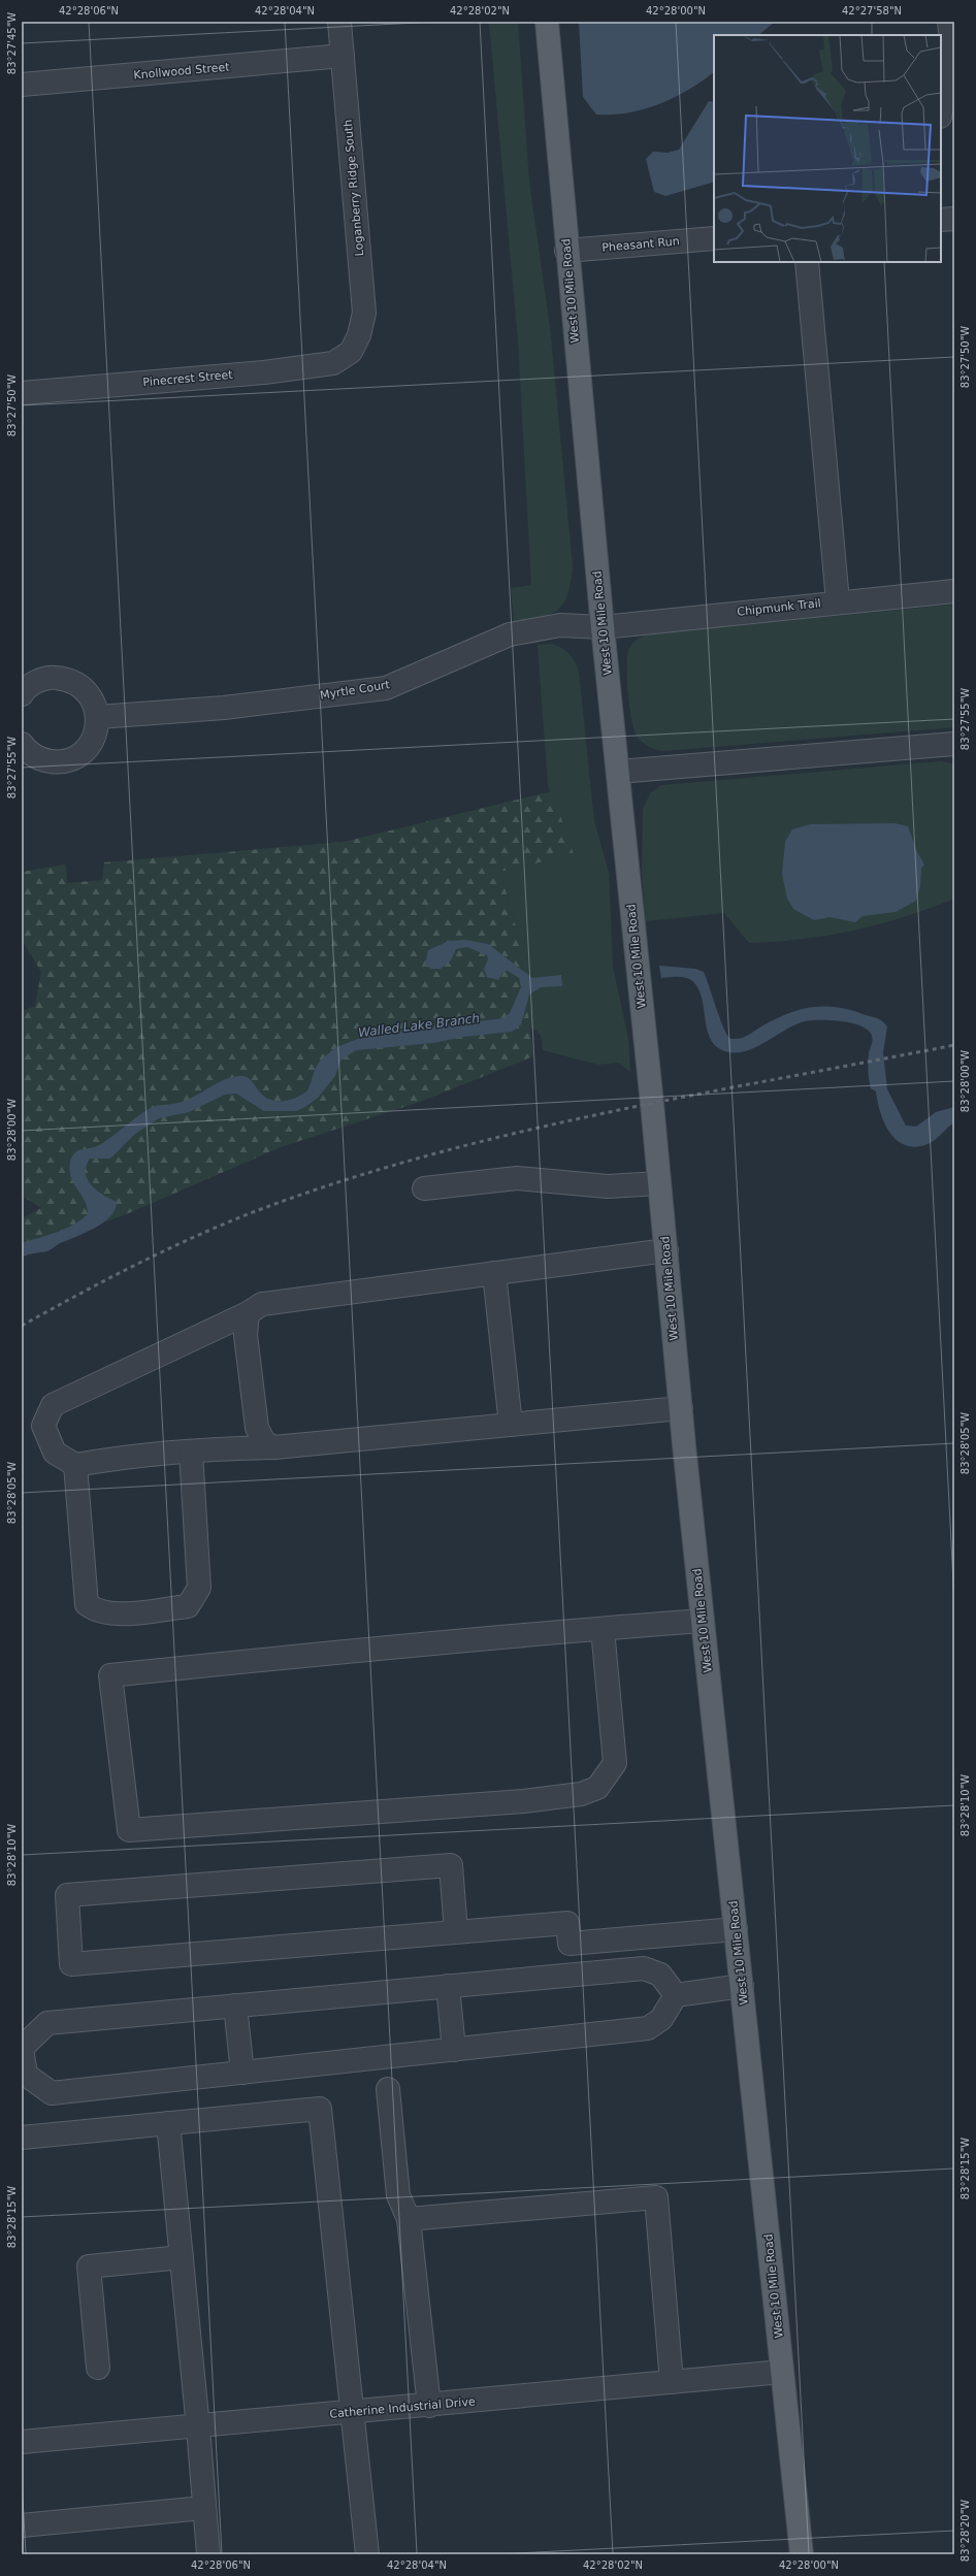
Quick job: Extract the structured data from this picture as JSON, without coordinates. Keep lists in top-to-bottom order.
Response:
{
  "streets": {
    "main road": ["West 10 Mile Road"],
    "street": [
      "Knollwood Street",
      "Loganberry Ridge South",
      "Pheasant Run",
      "Pinecrest Street",
      "Chipmunk Trail",
      "Myrtle Court",
      "Catherine Industrial Drive"
    ]
  },
  "crossings": [
    ["Knollwood Street", "Loganberry Ridge South"],
    ["Loganberry Ridge South", "Pinecrest Street"],
    ["Pheasant Run", "West 10 Mile Road"],
    ["West 10 Mile Road", "Chipmunk Trail"],
    ["West 10 Mile Road", "Myrtle Court"],
    ["West 10 Mile Road", "Catherine Industrial Drive"],
    ["Chipmunk Trail", "Myrtle Court"]
  ],
  "water": ["Walled Lake Branch"],
  "coordinates": [
    "42°28'06\"N",
    "42°28'04\"N",
    "42°28'02\"N",
    "42°28'00\"N",
    "42°27'58\"N",
    "83°27'45\"W",
    "83°27'50\"W",
    "83°27'55\"W",
    "83°28'00\"W",
    "83°28'05\"W",
    "83°28'10\"W",
    "83°28'15\"W",
    "83°28'20\"W"
  ]
}
